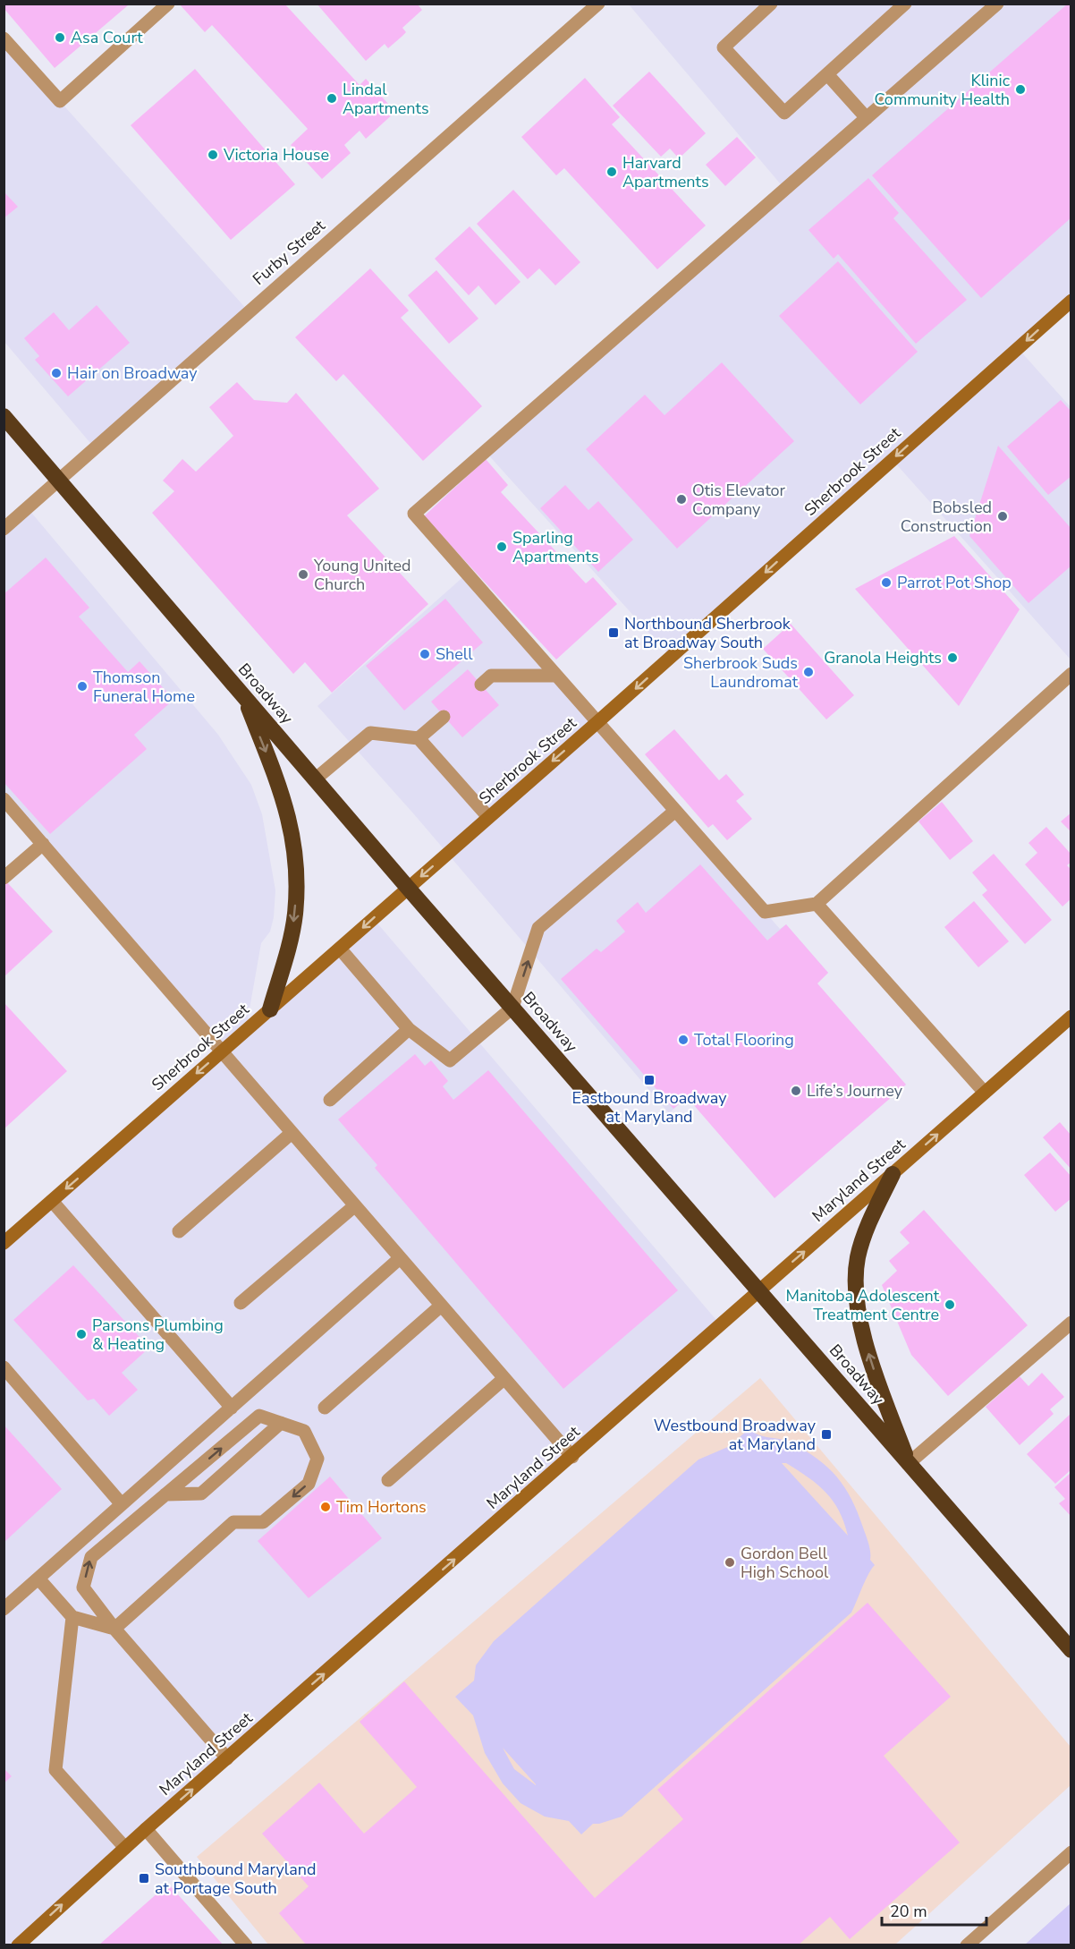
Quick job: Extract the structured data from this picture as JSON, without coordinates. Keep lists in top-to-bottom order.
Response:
{
  "streets": {
    "highway": ["Broadway"],
    "main road": ["Sherbrook Street", "Maryland Street"],
    "street": ["Furby Street"]
  },
  "crossings": [
    ["Furby Street", "Broadway"],
    ["Sherbrook Street", "Broadway"],
    ["Broadway", "Maryland Street"]
  ],
  "one_way": ["Sherbrook Street", "Maryland Street"],
  "places": {
    "other": [
      "Asa Court",
      "Klinic Community Health",
      "Lindal Apartments",
      "Victoria House",
      "Harvard Apartments",
      "Hair on Broadway",
      "Otis Elevator Company",
      "Bobsled Construction",
      "Sparling Apartments",
      "Young United Church",
      "Parrot Pot Shop",
      "Shell",
      "Granola Heights",
      "Sherbrook Suds Laundromat",
      "Thomson Funeral Home",
      "Total Flooring",
      "Life’s Journey",
      "Manitoba Adolescent Treatment Centre",
      "Parsons Plumbing & Heating",
      "Tim Hortons",
      "Gordon Bell High School"
    ],
    "transit": [
      "Northbound Sherbrook at Broadway South",
      "Eastbound Broadway at Maryland",
      "Westbound Broadway at Maryland",
      "Southbound Maryland at Portage South"
    ]
  },
  "scale_bar": "20 m"
}
